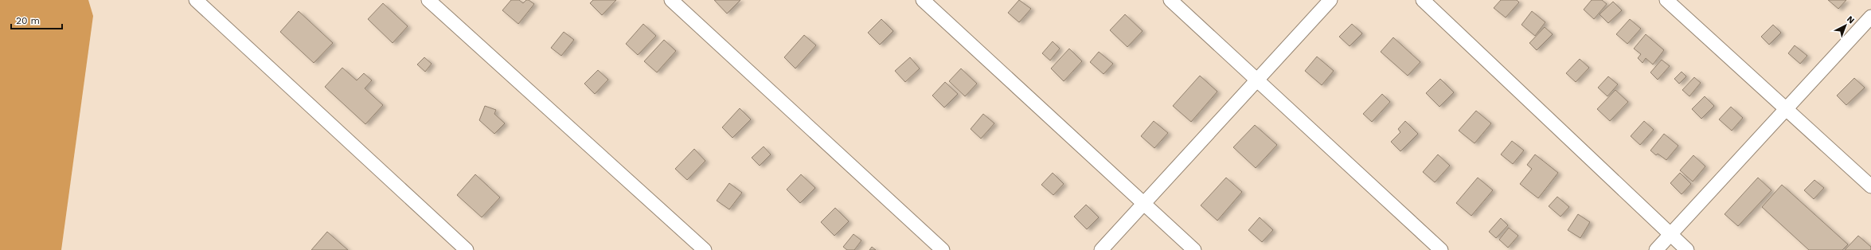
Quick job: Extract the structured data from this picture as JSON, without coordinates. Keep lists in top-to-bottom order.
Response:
{
  "scale_bar": "20 m",
  "north": "top right"
}
